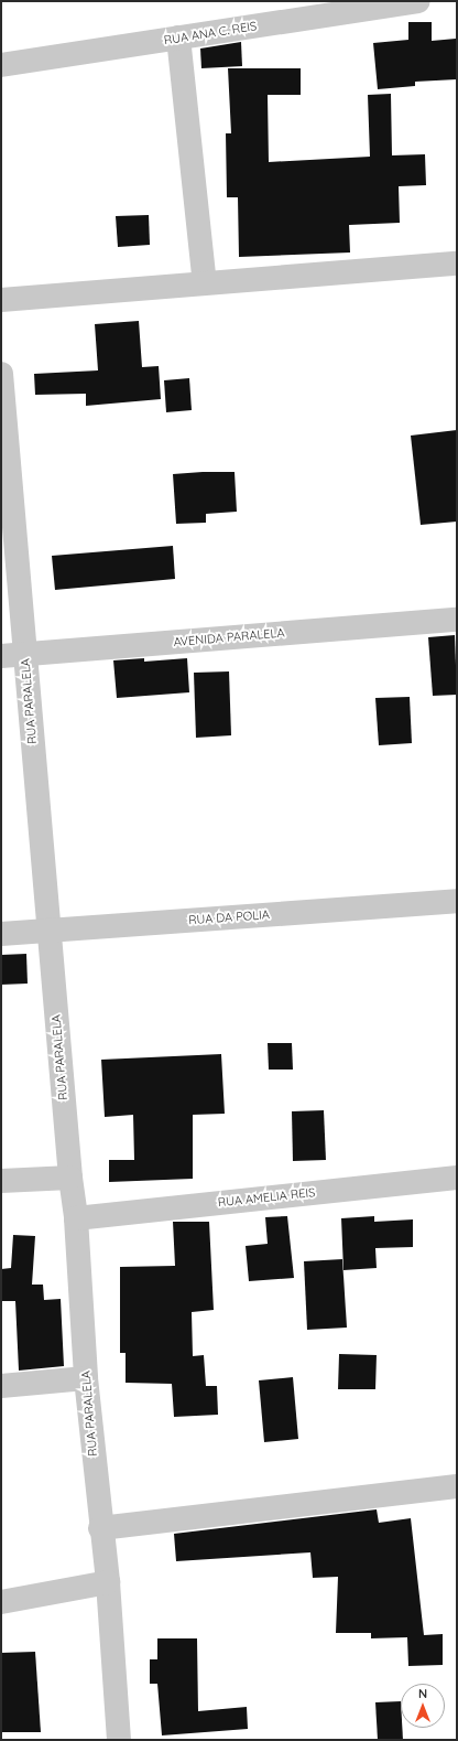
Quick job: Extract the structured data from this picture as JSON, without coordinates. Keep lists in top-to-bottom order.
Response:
{
  "streets": {
    "street": [
      "RUA ANA C. REIS",
      "AVENIDA PARALELA",
      "RUA PARALELA",
      "RUA DA POLIA",
      "RUA AMELIA REIS"
    ]
  },
  "crossings": [
    ["AVENIDA PARALELA", "RUA PARALELA"],
    ["RUA PARALELA", "RUA DA POLIA"],
    ["RUA PARALELA", "RUA AMELIA REIS"]
  ],
  "north": "top"
}
